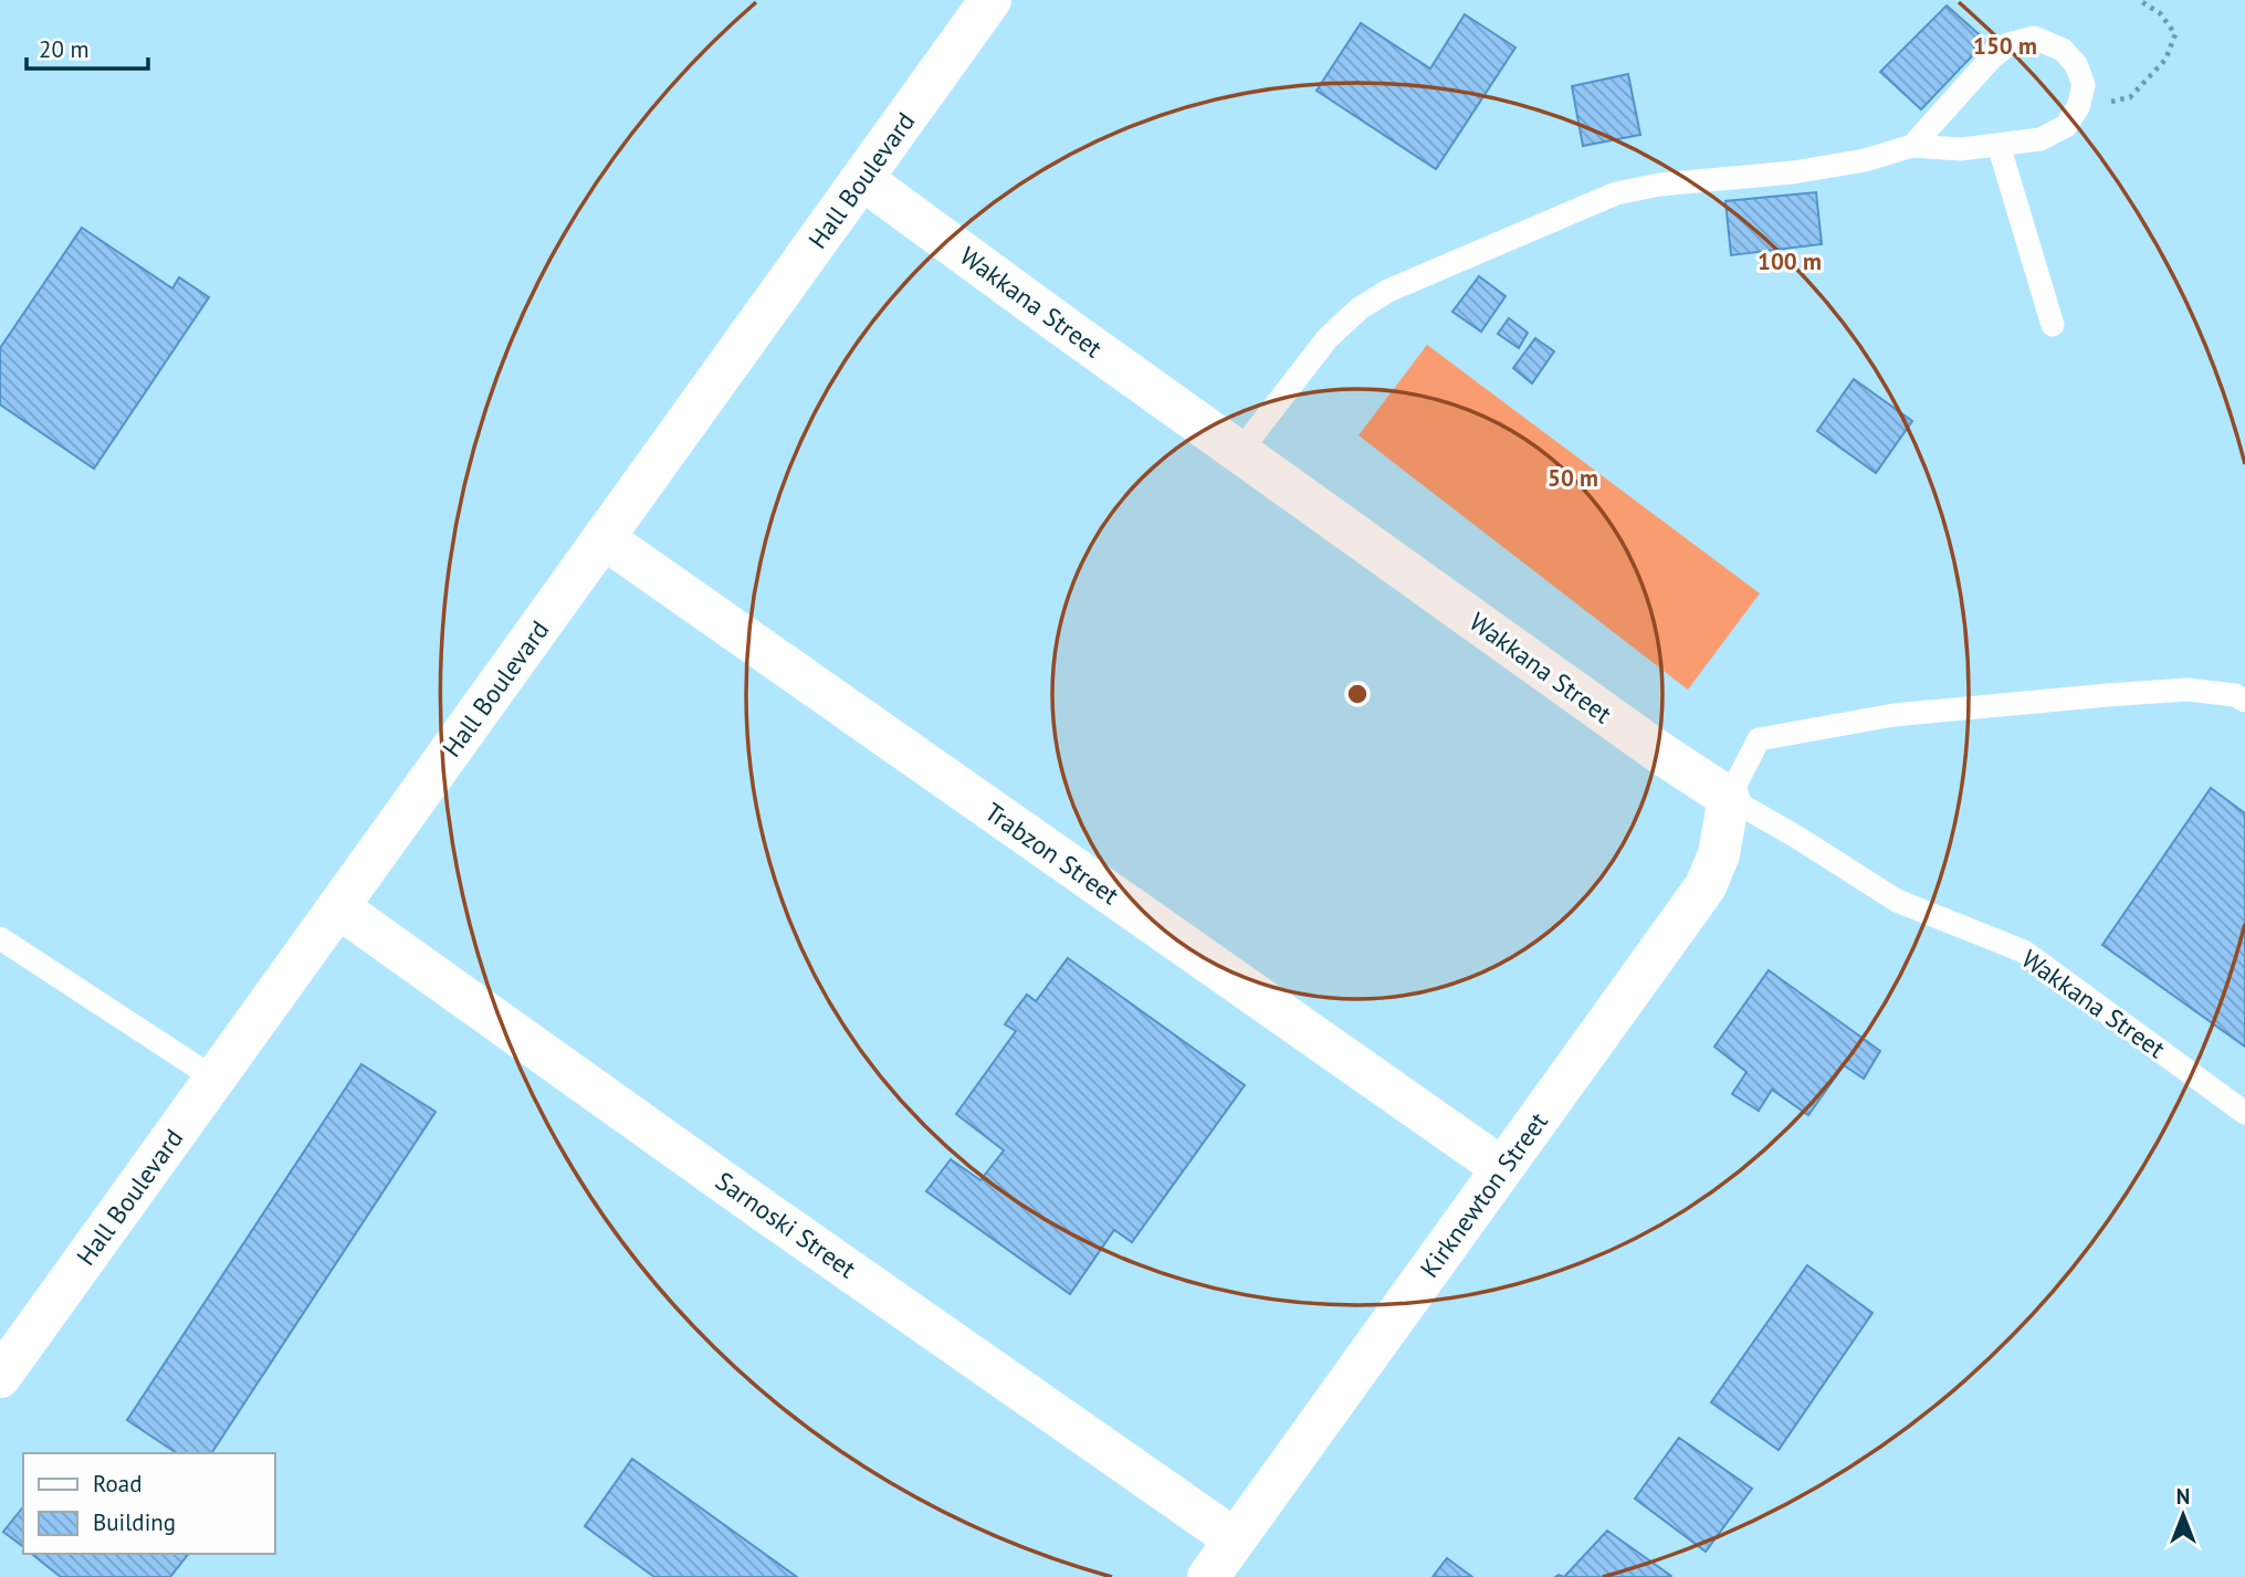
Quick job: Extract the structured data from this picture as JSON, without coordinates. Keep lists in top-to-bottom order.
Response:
{
  "streets": {
    "street": [
      "Hall Boulevard",
      "Wakkana Street",
      "Trabzon Street",
      "Kirknewton Street",
      "Sarnoski Street"
    ]
  },
  "crossings": [
    ["Hall Boulevard", "Wakkana Street"],
    ["Hall Boulevard", "Trabzon Street"],
    ["Hall Boulevard", "Sarnoski Street"],
    ["Wakkana Street", "Kirknewton Street"],
    ["Trabzon Street", "Kirknewton Street"],
    ["Kirknewton Street", "Sarnoski Street"]
  ],
  "legend": ["Road", "Building"],
  "scale_bar": "20 m",
  "north": "top",
  "rings": ["150 m", "100 m", "50 m"]
}
